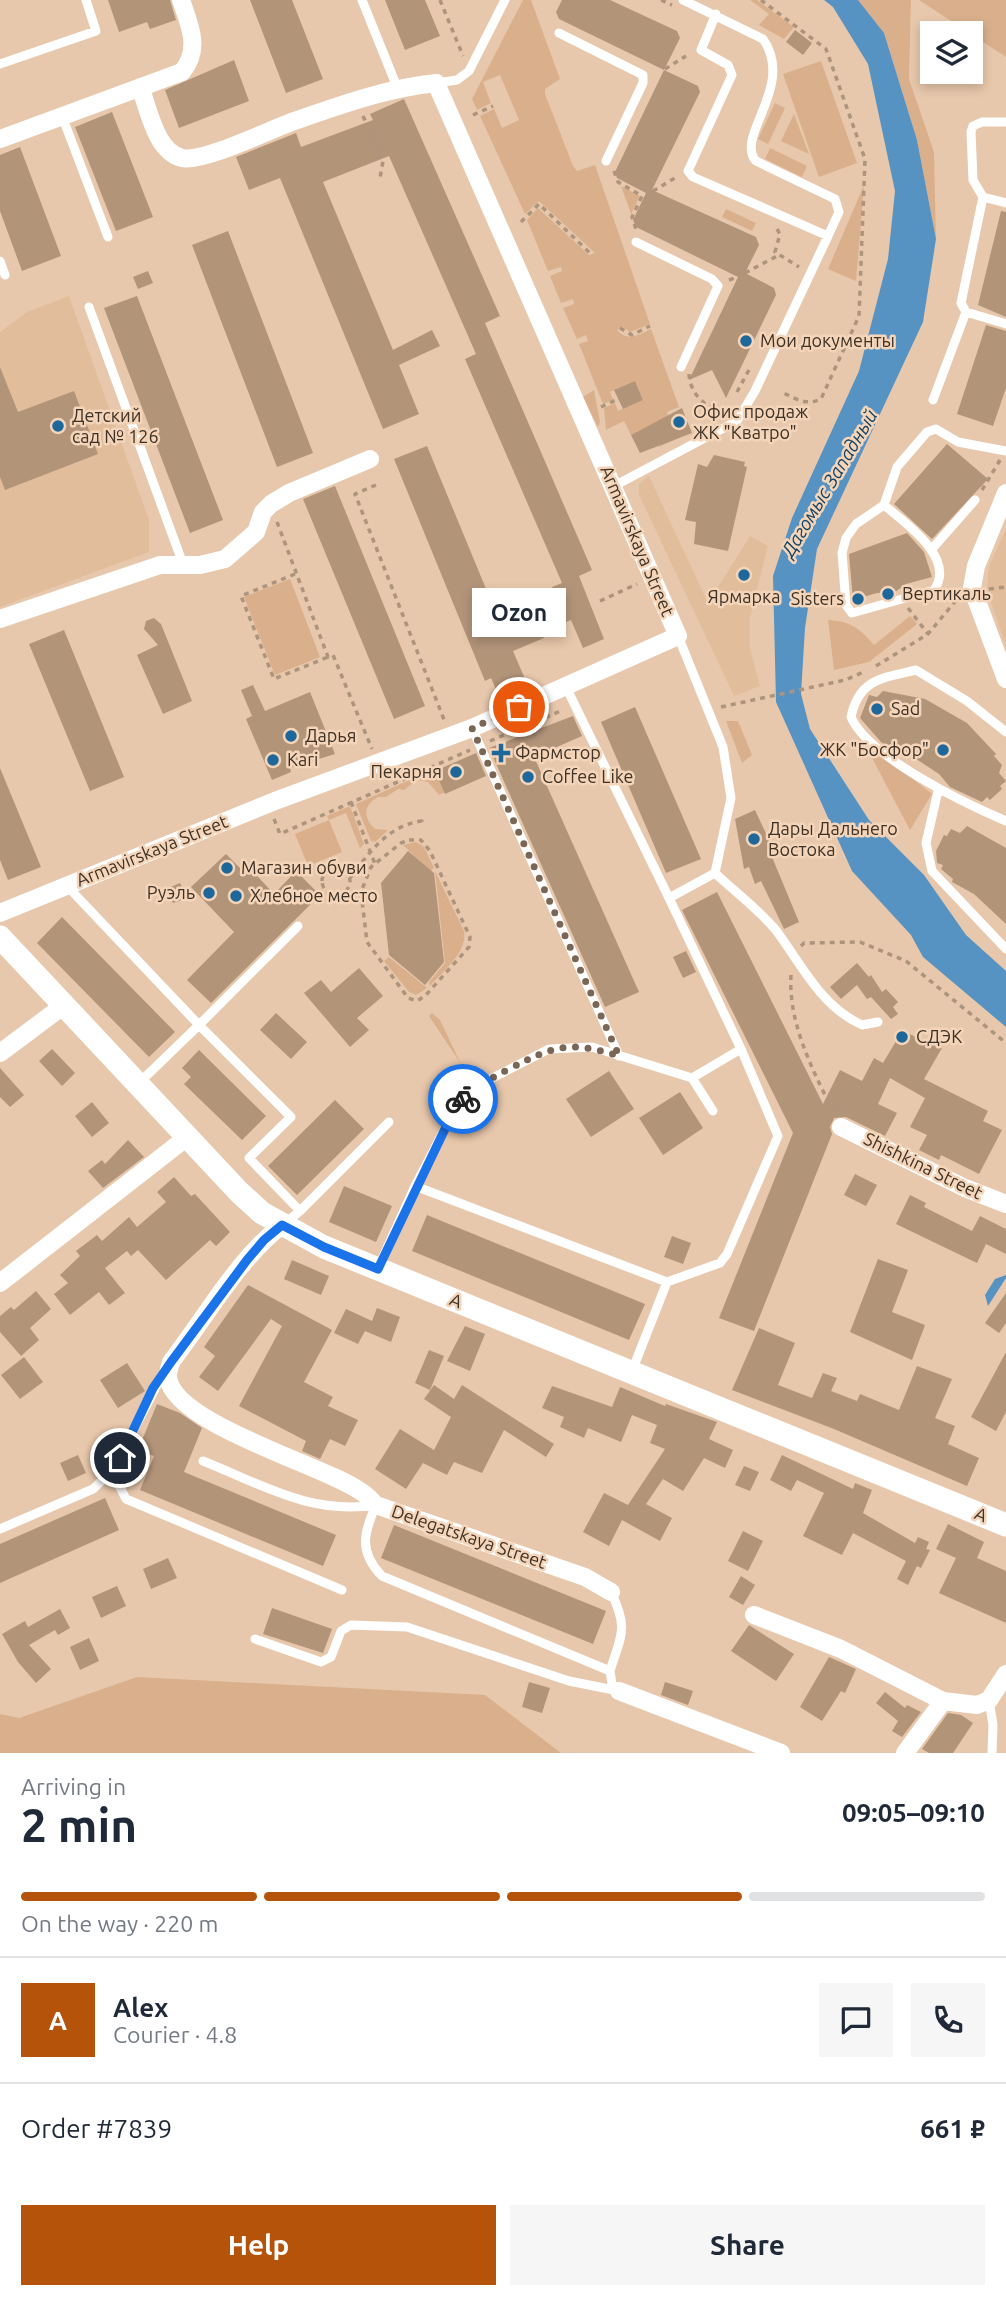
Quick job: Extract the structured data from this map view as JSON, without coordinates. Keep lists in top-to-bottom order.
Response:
{
  "streets": {
    "main road": ["A"],
    "street": ["Armavirskaya Street", "Shishkina Street", "Delegatskaya Street"]
  },
  "water": ["Дагомыс Западный"],
  "places": {
    "other": [
      "Мои документы",
      "Офис продаж ЖК \"Кватро\"",
      "Детский сад № 126",
      "Ярмарка",
      "Вертикаль",
      "Sisters",
      "Ozon",
      "Sad",
      "Дарья",
      "ЖК \"Босфор\"",
      "Kari",
      "Пекарня",
      "Coffee Like",
      "Дары Дальнего Востока",
      "Магазин обуви",
      "Руэль",
      "Хлебное место",
      "СДЭК"
    ],
    "health": ["Фармстор"]
  },
  "page": {
    "bubble": "Ozon",
    "heading": ["2 min", "Arriving in", "09:05–09:10"],
    "panel": [
      "Alex",
      "Courier · 4.8",
      "Order #7839",
      "661 ₽"
    ],
    "bar": "On the way · 220 m",
    "round": "A",
    "buttons": ["Help", "Share"]
  }
}
